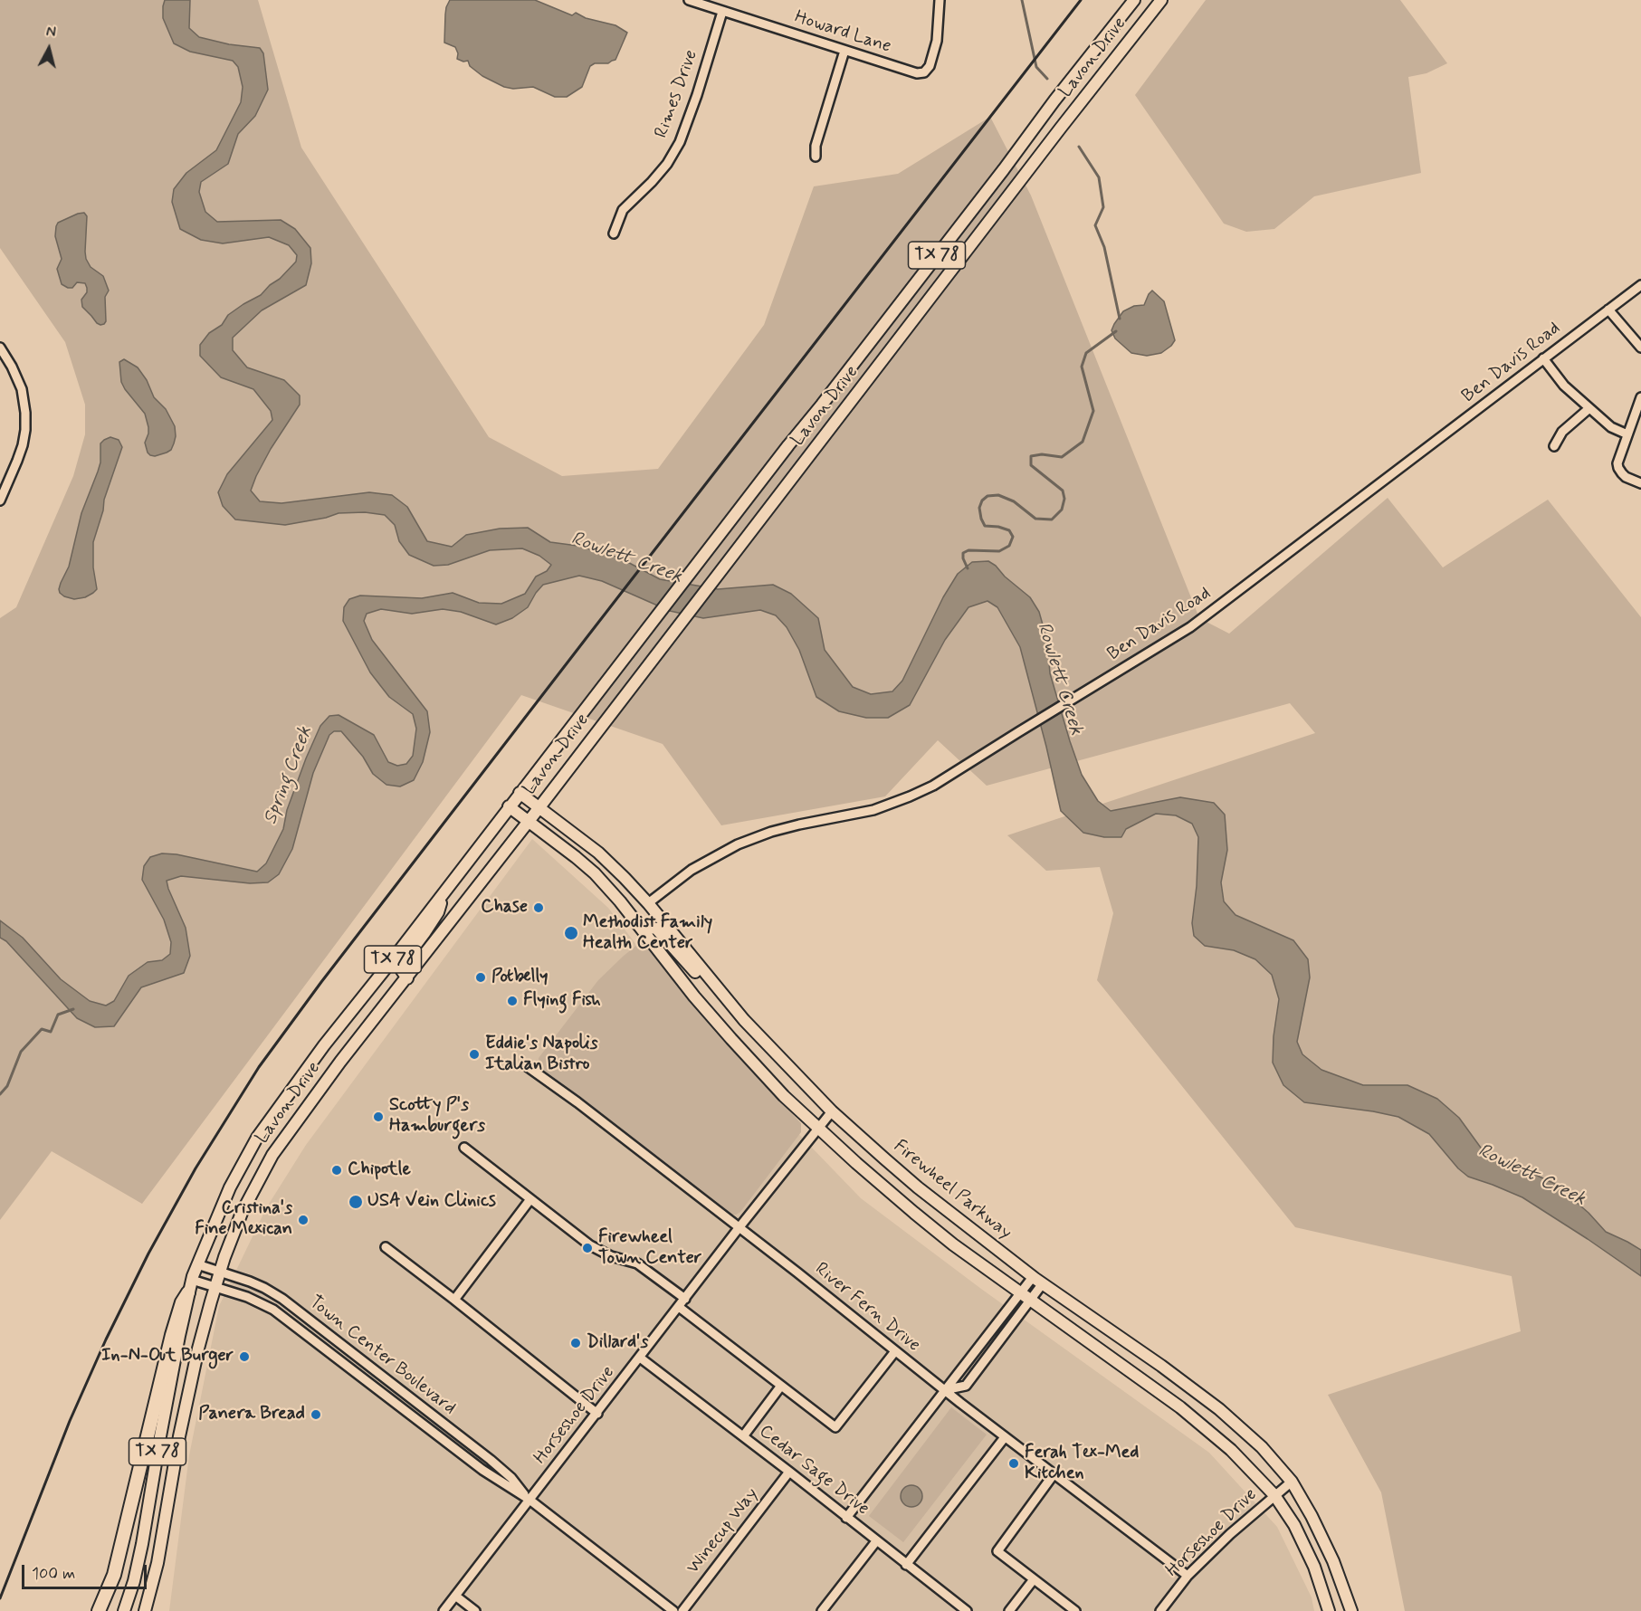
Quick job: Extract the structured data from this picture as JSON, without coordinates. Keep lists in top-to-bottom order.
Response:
{
  "streets": {
    "main road": ["Lavon Drive", "TX 78", "Firewheel Parkway"],
    "street": [
      "Howard Lane",
      "Rimes Drive",
      "Ben Davis Road",
      "River Fern Drive",
      "Town Center Boulevard",
      "Horseshoe Drive",
      "Cedar Sage Drive",
      "Winecup Way"
    ]
  },
  "crossings": [
    ["Howard Lane", "Rimes Drive"],
    ["Lavon Drive", "Firewheel Parkway"],
    ["Lavon Drive", "Town Center Boulevard"],
    ["Ben Davis Road", "Firewheel Parkway"],
    ["Firewheel Parkway", "Horseshoe Drive"],
    ["River Fern Drive", "Horseshoe Drive"],
    ["Town Center Boulevard", "Horseshoe Drive"],
    ["Horseshoe Drive", "Cedar Sage Drive"],
    ["Cedar Sage Drive", "Winecup Way"]
  ],
  "water": ["Rowlett Creek", "Spring Creek"],
  "places": [
    "Chase",
    "Methodist Family Health Center",
    "Potbelly",
    "Flying Fish",
    "Eddie's Napolis Italian Bistro",
    "Scotty P's Hamburgers",
    "Chipotle",
    "USA Vein Clinics",
    "Cristina's Fine Mexican",
    "Firewheel Town Center",
    "Dillard's",
    "In-N-Out Burger",
    "Panera Bread",
    "Ferah Tex-Med Kitchen"
  ],
  "scale_bar": "100 m",
  "north": "top"
}
